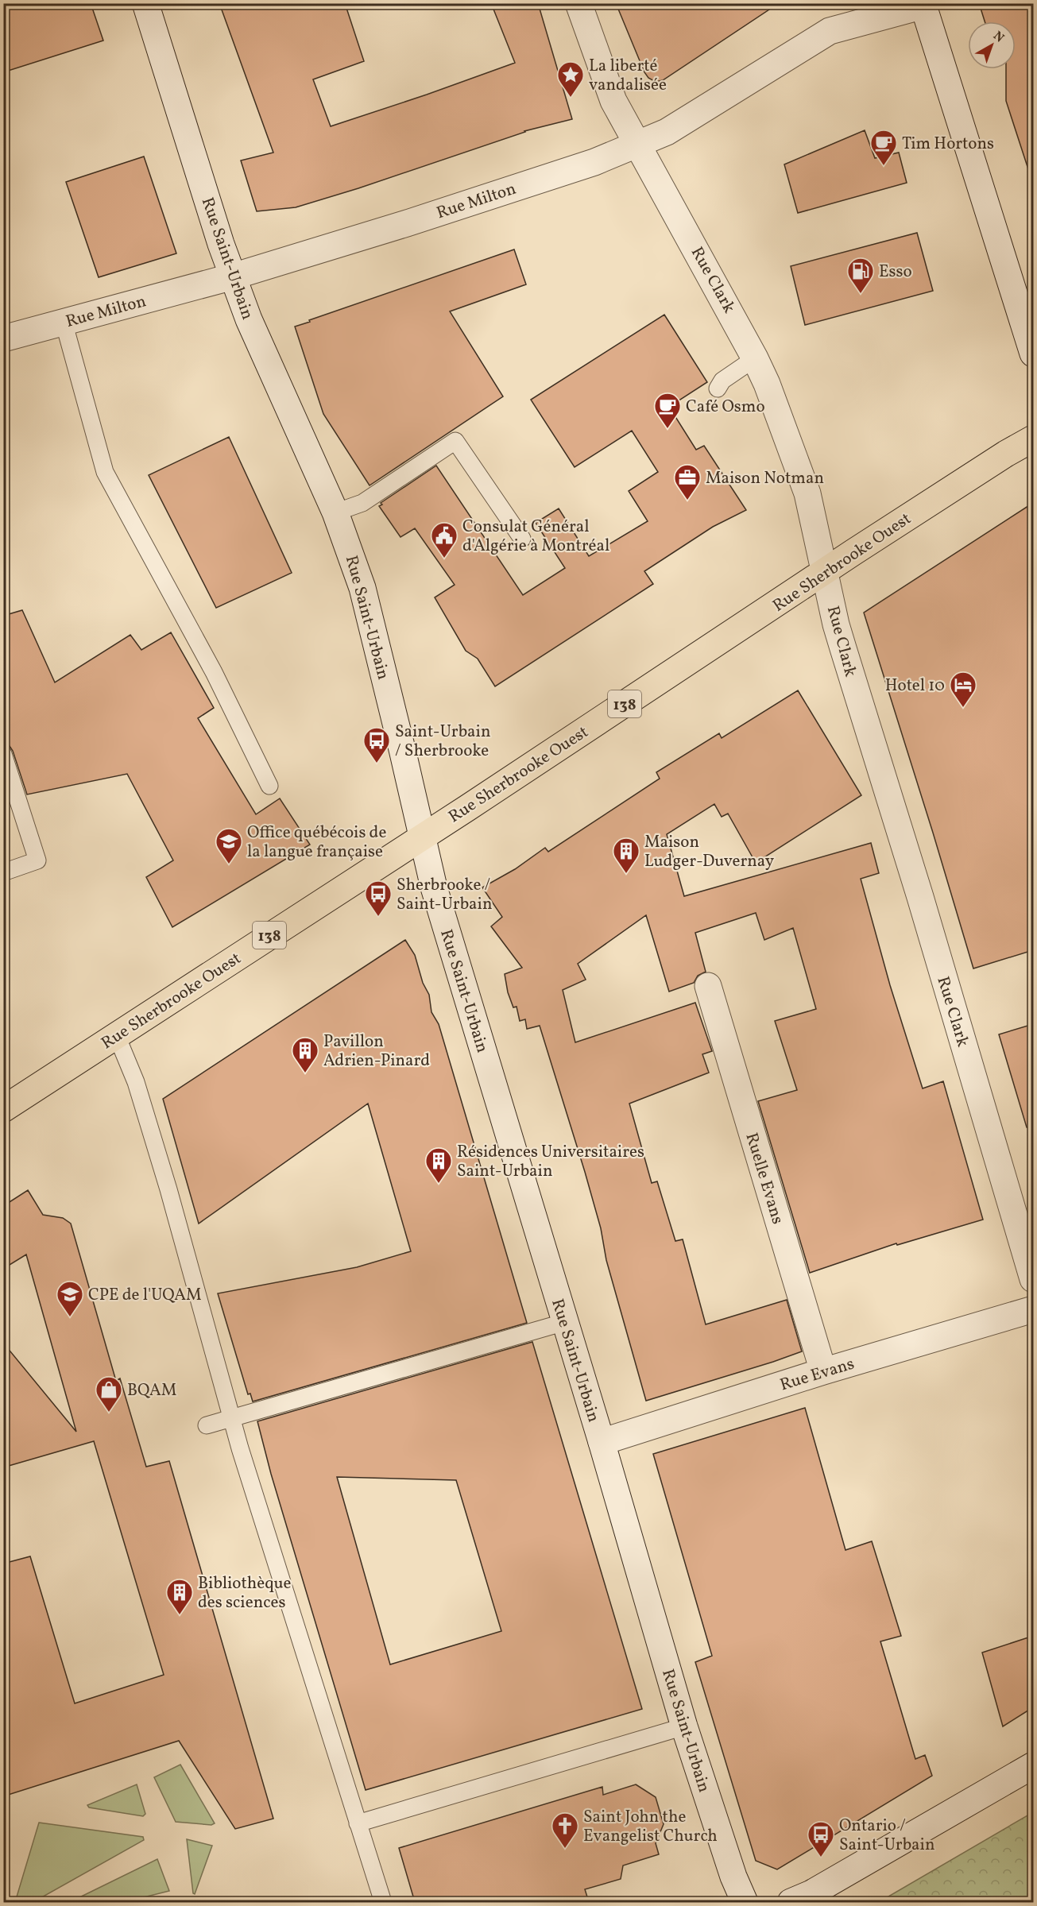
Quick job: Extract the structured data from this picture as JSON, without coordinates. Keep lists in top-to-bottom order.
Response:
{
  "streets": {
    "main road": ["Rue Sherbrooke Ouest", "138"],
    "street": [
      "Rue Milton",
      "Rue Saint-Urbain",
      "Rue Clark",
      "Ruelle Evans",
      "Rue Evans"
    ]
  },
  "crossings": [
    ["Rue Milton", "Rue Saint-Urbain"],
    ["Rue Milton", "Rue Clark"],
    ["Rue Saint-Urbain", "Rue Sherbrooke Ouest"],
    ["Rue Saint-Urbain", "Rue Evans"],
    ["Rue Clark", "Rue Sherbrooke Ouest"],
    ["Ruelle Evans", "Rue Evans"]
  ],
  "places": {
    "place": ["La liberté vandalisée"],
    "cafe": ["Tim Hortons", "Café Osmo"],
    "fuel station": ["Esso"],
    "office": ["Maison Notman"],
    "public building": ["Consulat Général d'Algérie à Montréal"],
    "hotel": ["Hotel 10"],
    "bus stop": ["Saint-Urbain / Sherbrooke", "Sherbrooke / Saint-Urbain", "Ontario / Saint-Urbain"],
    "school or university": ["Office québécois de la langue française", "CPE de l'UQAM"],
    "building": [
      "Maison Ludger-Duvernay",
      "Pavillon Adrien-Pinard",
      "Résidences Universitaires Saint-Urbain",
      "Bibliothèque des sciences"
    ],
    "shop": ["BQAM"],
    "church": ["Saint John the Evangelist Church"]
  },
  "north": "top right"
}
